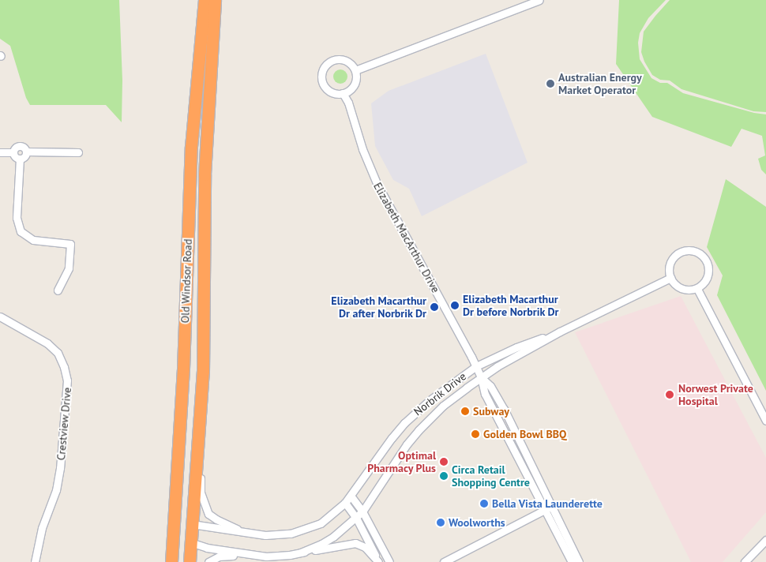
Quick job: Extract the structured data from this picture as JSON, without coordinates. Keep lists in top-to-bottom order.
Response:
{
  "streets": {
    "highway": ["Old Windsor Road"],
    "street": ["Elizabeth MacArthur Drive", "Norbrik Drive", "Crestview Drive"]
  },
  "crossings": [
    ["Elizabeth MacArthur Drive", "Norbrik Drive"],
    ["Old Windsor Road", "Norbrik Drive"]
  ],
  "places": [
    "Australian Energy Market Operator",
    "Elizabeth Macarthur Dr before Norbrik Dr",
    "Elizabeth Macarthur Dr after Norbrik Dr",
    "Norwest Private Hospital",
    "Subway",
    "Golden Bowl BBQ",
    "Optimal Pharmacy Plus",
    "Circa Retail Shopping Centre",
    "Bella Vista Launderette",
    "Woolworths"
  ]
}
